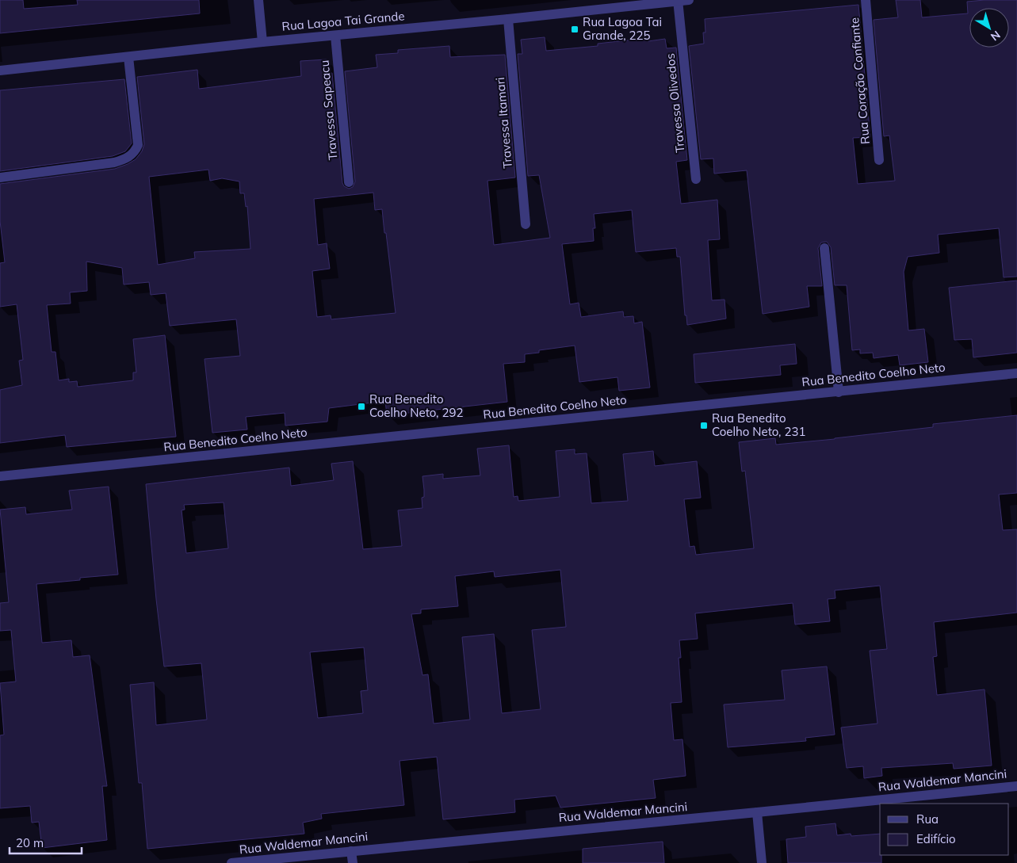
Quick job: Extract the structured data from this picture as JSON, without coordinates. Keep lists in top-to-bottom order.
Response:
{
  "streets": {
    "street": [
      "Rua Lagoa Tai Grande",
      "Rua Coração Confiante",
      "Travessa Olivedos",
      "Travessa Sapeacu",
      "Travessa Itamari",
      "Rua Benedito Coelho Neto",
      "Rua Waldemar Mancini"
    ]
  },
  "crossings": [
    ["Rua Lagoa Tai Grande", "Travessa Olivedos"],
    ["Rua Lagoa Tai Grande", "Travessa Sapeacu"],
    ["Rua Lagoa Tai Grande", "Travessa Itamari"]
  ],
  "places": {
    "transit": ["Rua Lagoa Tai Grande, 225", "Rua Benedito Coelho Neto, 292", "Rua Benedito Coelho Neto, 231"]
  },
  "legend": ["Rua", "Edifício"],
  "scale_bar": "20 m",
  "north": "bottom right"
}
